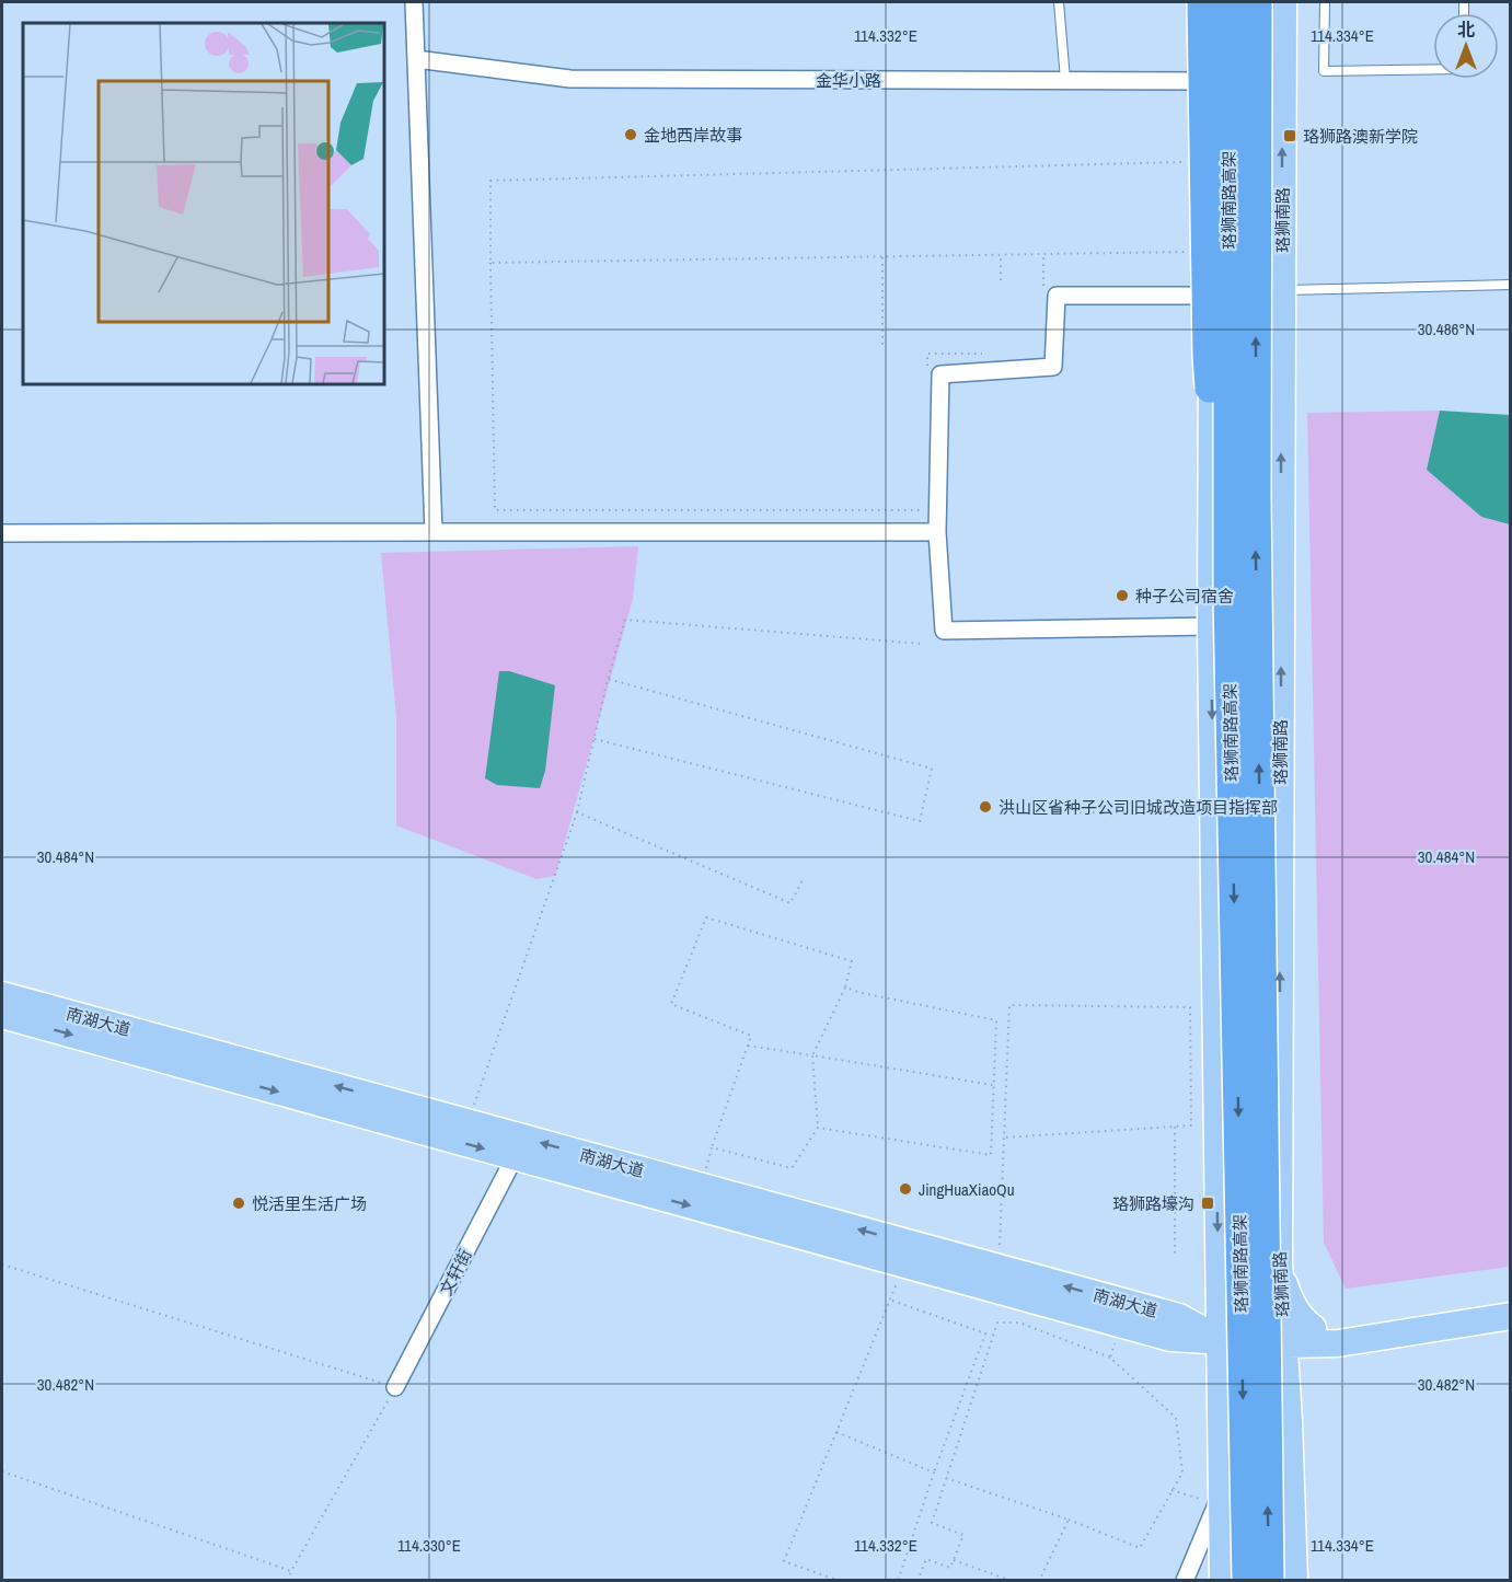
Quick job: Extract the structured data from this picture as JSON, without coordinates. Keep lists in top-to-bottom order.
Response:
{
  "streets": {
    "highway": ["珞狮南路高架"],
    "main road": ["珞狮南路", "南湖大道"],
    "street": ["金华小路", "文轩街"]
  },
  "crossings": [
    ["金华小路", "珞狮南路"],
    ["珞狮南路", "南湖大道"],
    ["南湖大道", "文轩街"]
  ],
  "places": {
    "other": [
      "金地西岸故事",
      "种子公司宿舍",
      "洪山区省种子公司旧城改造项目指挥部",
      "JingHuaXiaoQu",
      "悦活里生活广场"
    ],
    "transit": ["珞狮路澳新学院", "珞狮路壕沟"]
  },
  "north": "top",
  "coordinates": [
    "114.332°E",
    "114.334°E",
    "30.486°N",
    "30.484°N",
    "30.482°N",
    "114.330°E"
  ]
}
